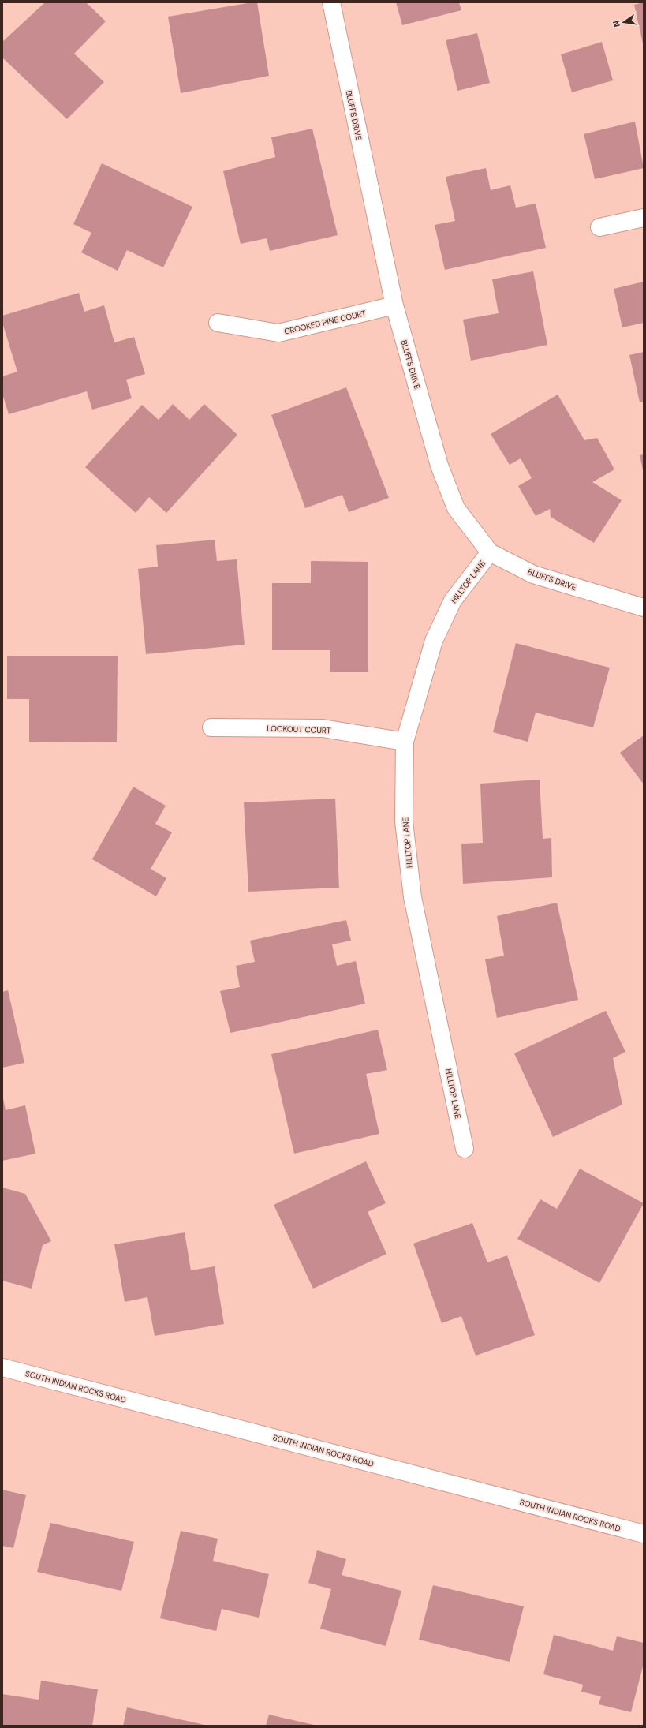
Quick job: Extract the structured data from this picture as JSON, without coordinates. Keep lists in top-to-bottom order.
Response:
{
  "streets": {
    "street": [
      "BLUFFS DRIVE",
      "CROOKED PINE COURT",
      "HILLTOP LANE",
      "LOOKOUT COURT",
      "SOUTH INDIAN ROCKS ROAD"
    ]
  },
  "crossings": [
    ["BLUFFS DRIVE", "CROOKED PINE COURT"],
    ["BLUFFS DRIVE", "HILLTOP LANE"],
    ["HILLTOP LANE", "LOOKOUT COURT"]
  ],
  "north": "left"
}
